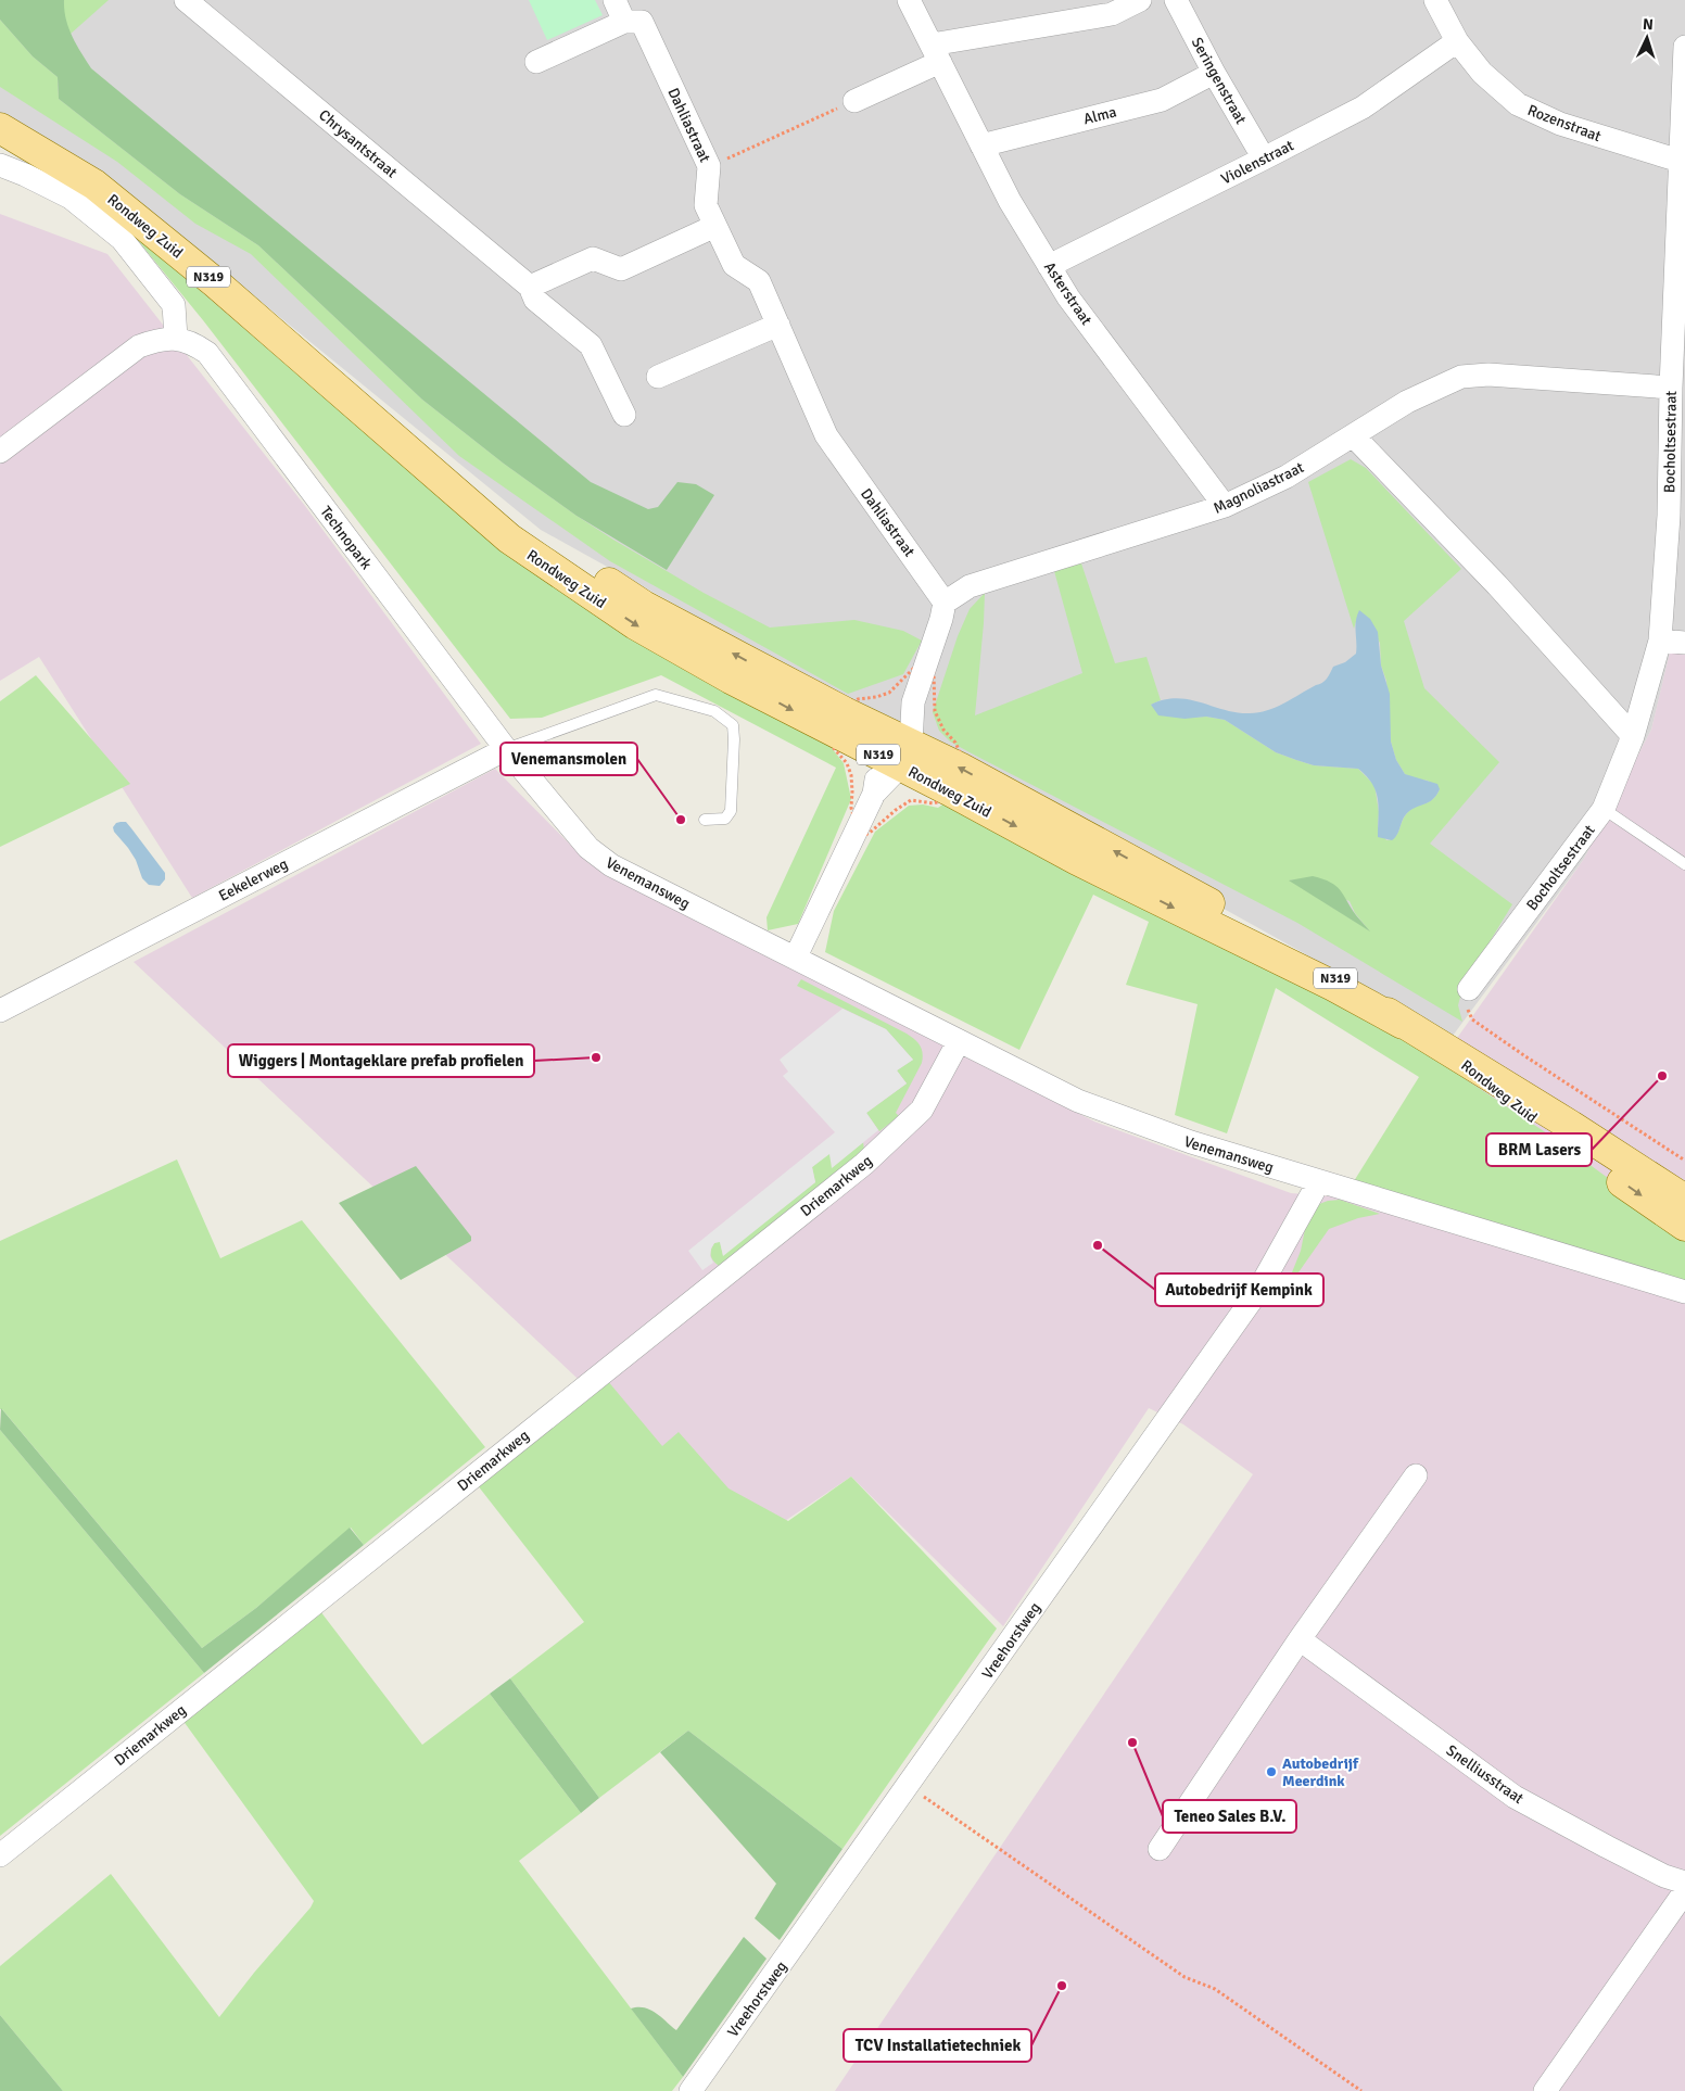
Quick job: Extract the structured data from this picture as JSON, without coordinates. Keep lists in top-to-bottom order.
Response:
{
  "streets": {
    "main road": ["Rondweg Zuid", "N319"],
    "street": [
      "Seringenstraat",
      "Alma",
      "Rozenstraat",
      "Dahliastraat",
      "Chrysantstraat",
      "Violenstraat",
      "Asterstraat",
      "Bocholtsestraat",
      "Magnoliastraat",
      "Technopark",
      "Eekelerweg",
      "Venemansweg",
      "Driemarkweg",
      "Vreehorstweg",
      "Snelliusstraat"
    ]
  },
  "crossings": [
    ["Seringenstraat", "Alma"],
    ["Seringenstraat", "Violenstraat"],
    ["Alma", "Asterstraat"],
    ["Rozenstraat", "Violenstraat"],
    ["Rozenstraat", "Bocholtsestraat"],
    ["Dahliastraat", "Magnoliastraat"],
    ["Violenstraat", "Asterstraat"],
    ["Asterstraat", "Magnoliastraat"],
    ["Bocholtsestraat", "Magnoliastraat"],
    ["Technopark", "Eekelerweg"],
    ["Technopark", "Venemansweg"],
    ["Eekelerweg", "Venemansweg"],
    ["Venemansweg", "Driemarkweg"],
    ["Venemansweg", "Vreehorstweg"]
  ],
  "places": [
    "Venemansmolen",
    "Wiggers | Montageklare prefab profielen",
    "BRM Lasers",
    "Autobedrijf Kempink",
    "Teneo Sales B.V.",
    "Autobedrijf Meerdink",
    "TCV Installatietechniek"
  ],
  "north": "top"
}
